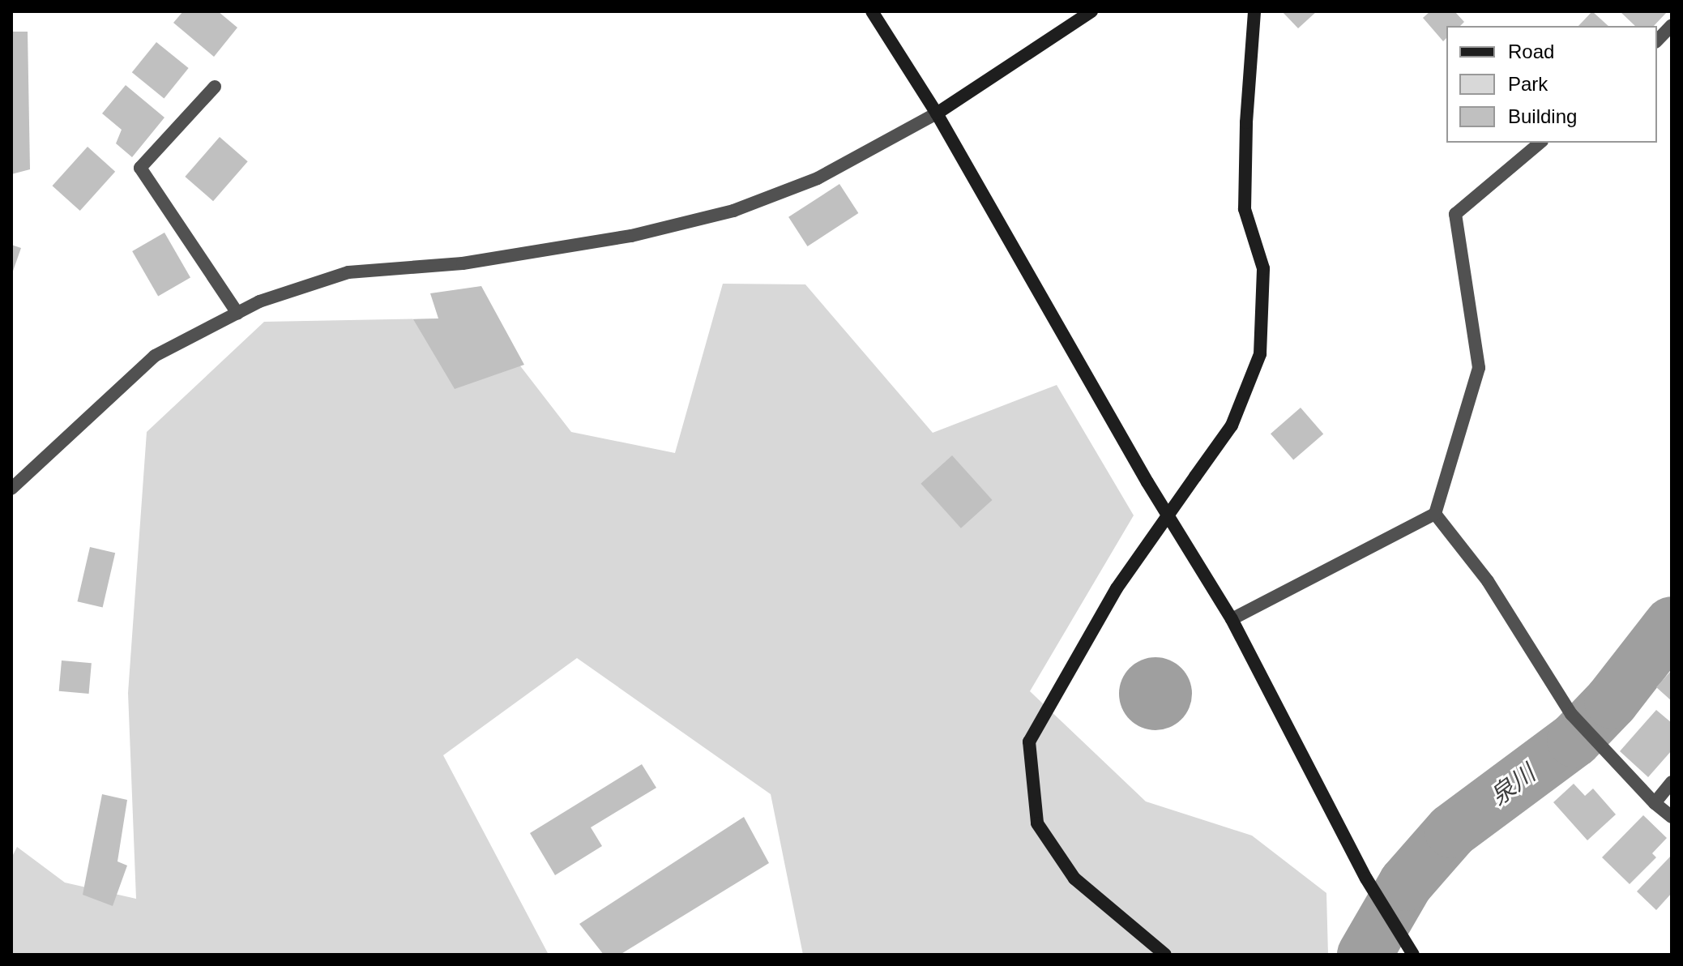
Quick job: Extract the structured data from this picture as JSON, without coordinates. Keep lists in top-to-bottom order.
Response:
{
  "water": ["泉川"],
  "legend": ["Road", "Park", "Building"]
}
